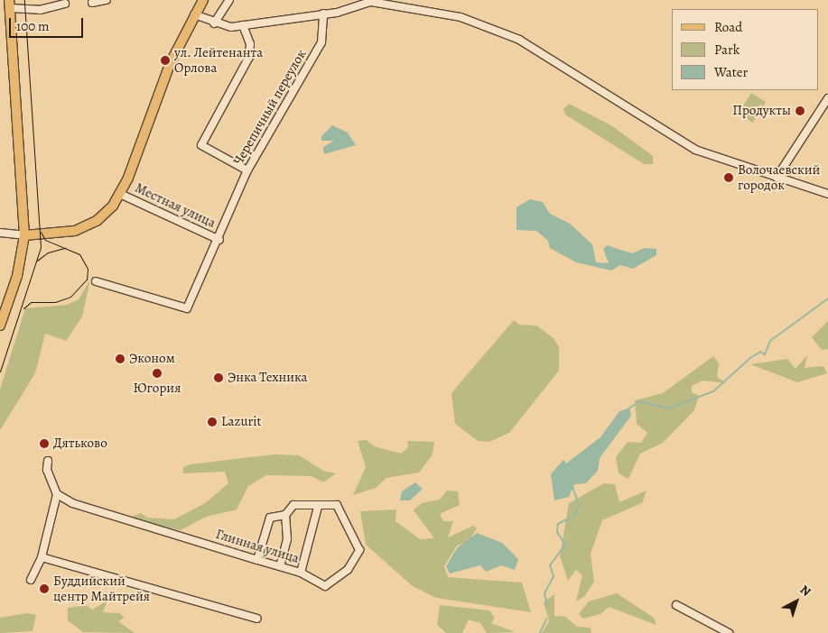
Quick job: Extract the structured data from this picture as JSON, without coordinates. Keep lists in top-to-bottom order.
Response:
{
  "streets": {
    "street": ["Черепичный переулок", "Местная улица", "Глинная улица"]
  },
  "crossings": [
    ["Черепичный переулок", "Местная улица"]
  ],
  "places": [
    "ул. Лейтенанта Орлова",
    "Продукты",
    "Волочаевский городок",
    "Эконом",
    "Югория",
    "Энка Техника",
    "Lazurit",
    "Дятьково",
    "Буддийский центр Майтрейя"
  ],
  "legend": ["Road", "Park", "Water"],
  "scale_bar": "100 m",
  "north": "top right"
}
